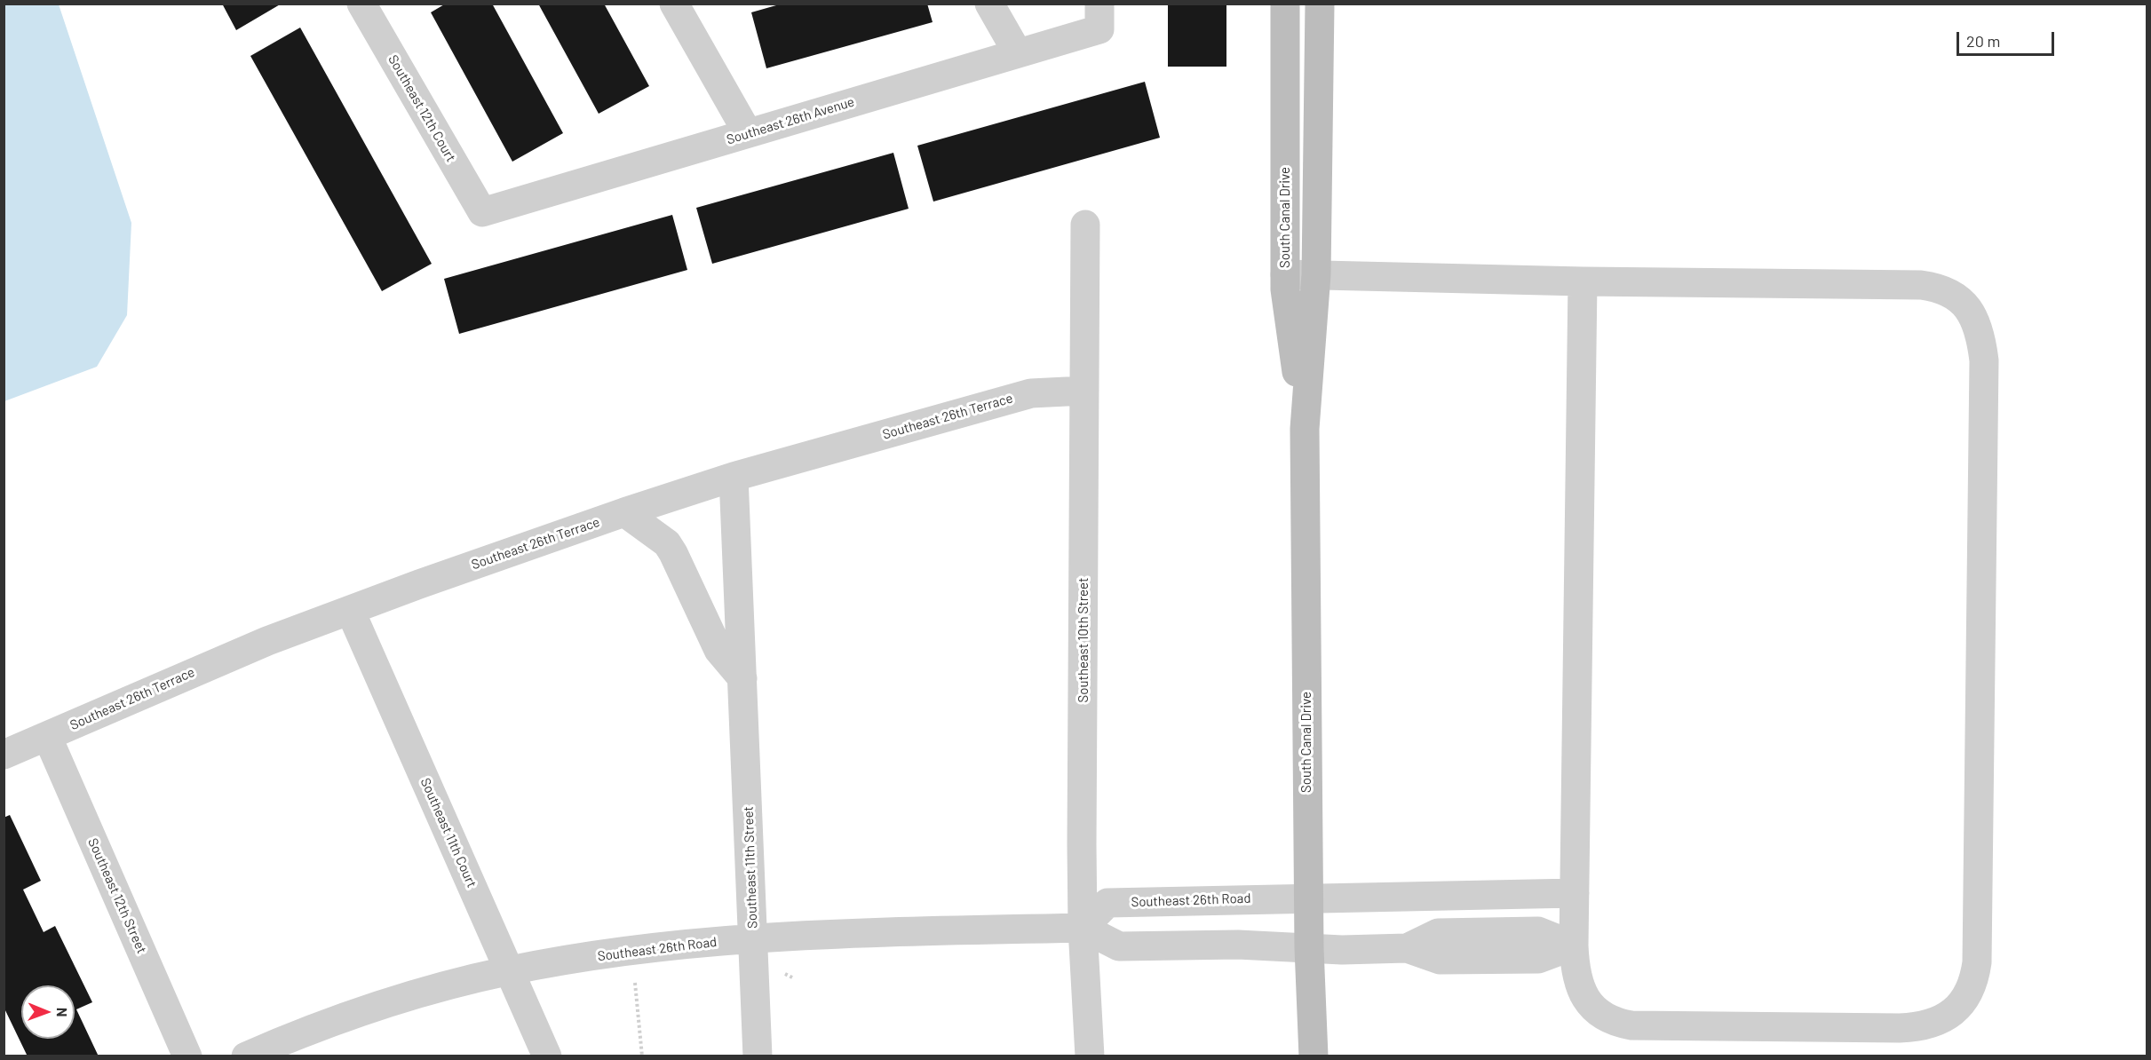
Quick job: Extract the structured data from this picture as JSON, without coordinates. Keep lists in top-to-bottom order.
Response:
{
  "streets": {
    "street": [
      "Southeast 12th Court",
      "Southeast 26th Avenue",
      "South Canal Drive",
      "Southeast 26th Terrace",
      "Southeast 10th Street",
      "Southeast 11th Court",
      "Southeast 11th Street",
      "Southeast 12th Street",
      "Southeast 26th Road"
    ]
  },
  "crossings": [
    ["Southeast 12th Court", "Southeast 26th Avenue"],
    ["South Canal Drive", "Southeast 26th Road"],
    ["Southeast 26th Terrace", "Southeast 10th Street"],
    ["Southeast 26th Terrace", "Southeast 11th Court"],
    ["Southeast 26th Terrace", "Southeast 11th Street"],
    ["Southeast 26th Terrace", "Southeast 12th Street"],
    ["Southeast 10th Street", "Southeast 26th Road"],
    ["Southeast 11th Court", "Southeast 26th Road"],
    ["Southeast 11th Street", "Southeast 26th Road"]
  ],
  "scale_bar": "20 m",
  "north": "right"
}
